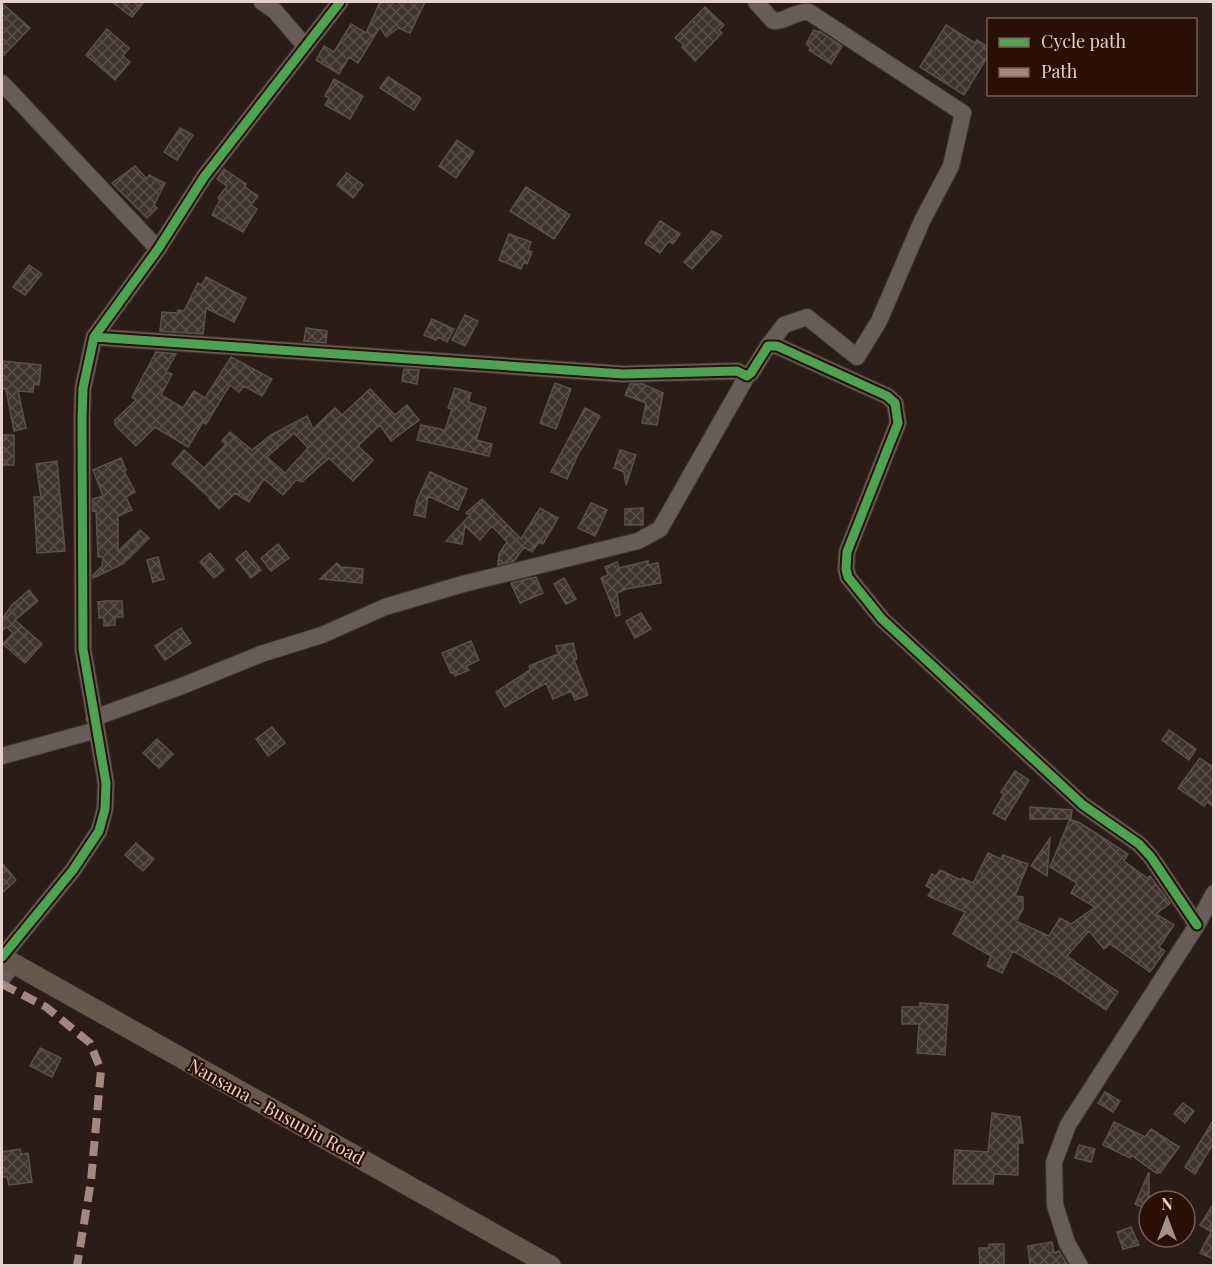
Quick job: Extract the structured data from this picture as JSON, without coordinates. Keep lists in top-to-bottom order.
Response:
{
  "streets": {
    "main road": ["Nansana - Busunju Road"]
  },
  "legend": ["Cycle path", "Path"],
  "north": "top"
}
